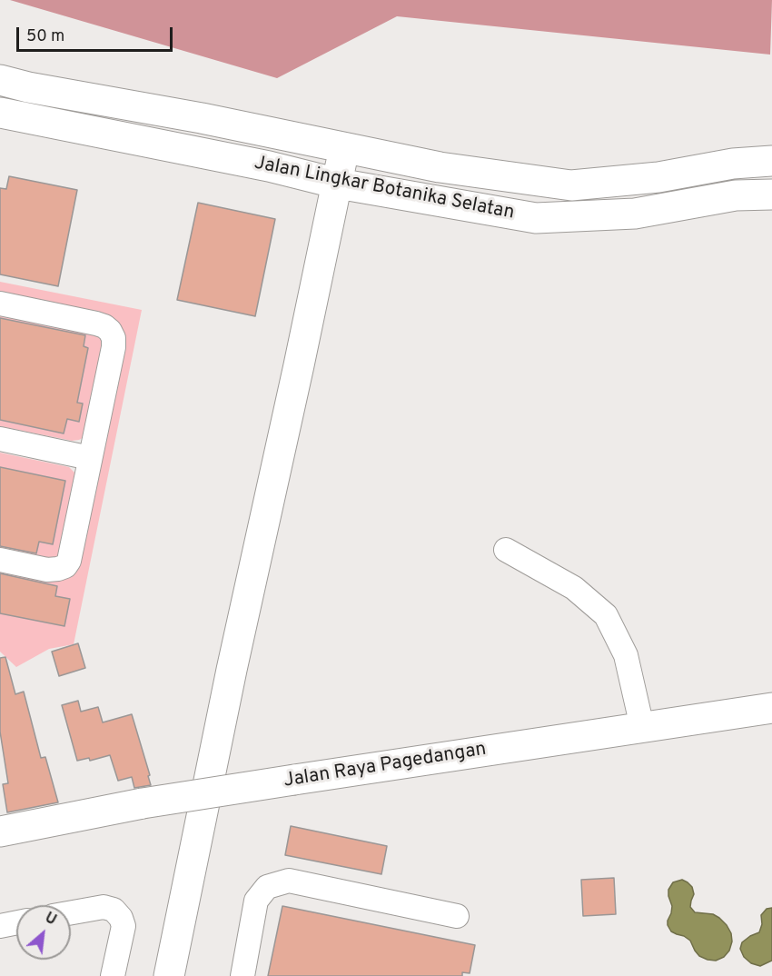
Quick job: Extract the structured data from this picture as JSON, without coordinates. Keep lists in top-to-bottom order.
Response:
{
  "streets": {
    "street": ["Jalan Lingkar Botanika Selatan", "Jalan Raya Pagedangan"]
  },
  "scale_bar": "50 m",
  "north": "top right"
}
